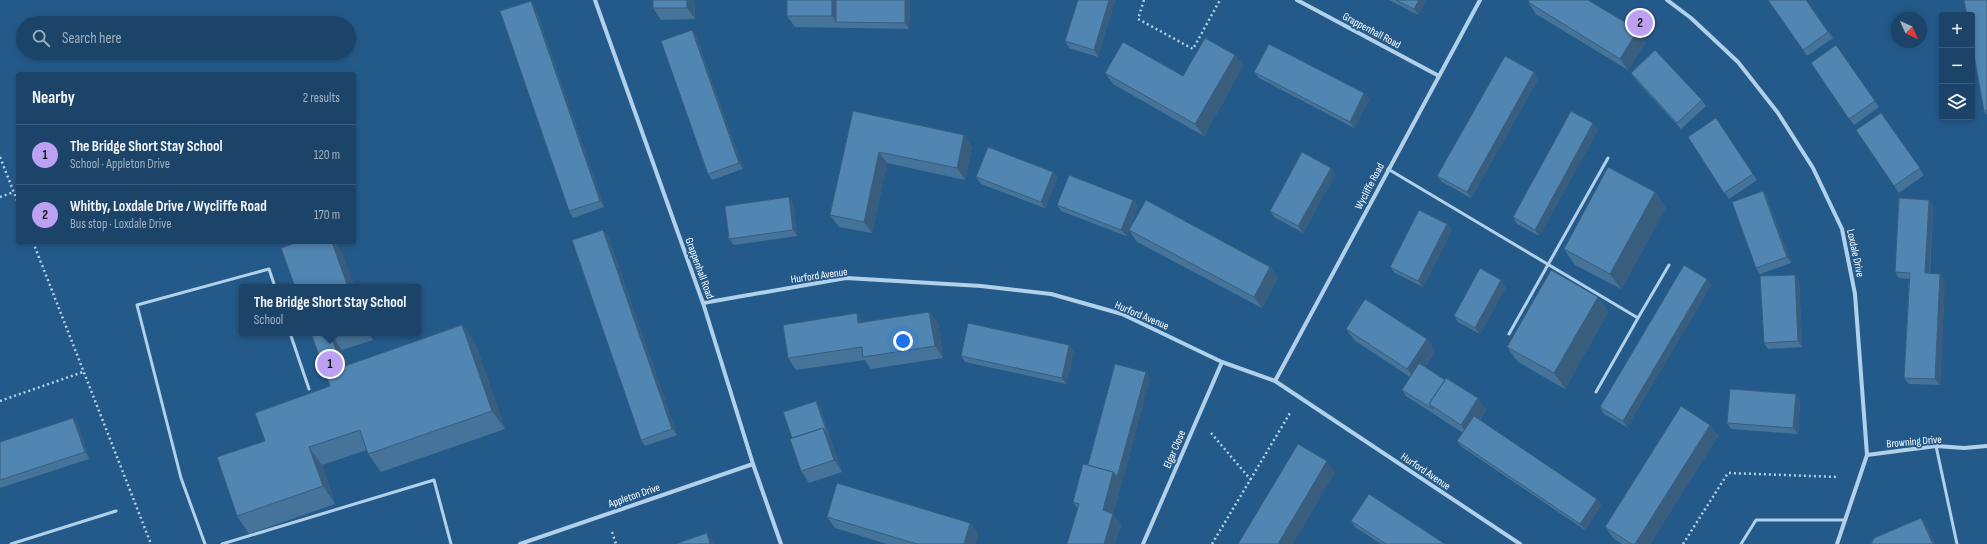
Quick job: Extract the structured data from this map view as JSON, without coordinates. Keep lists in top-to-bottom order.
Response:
{
  "streets": {
    "street": [
      "Grappenhall Road",
      "Wycliffe Road",
      "Loxdale Drive",
      "Hurford Avenue",
      "Browning Drive",
      "Elgar Close",
      "Appleton Drive"
    ]
  },
  "crossings": [
    ["Grappenhall Road", "Wycliffe Road"],
    ["Grappenhall Road", "Hurford Avenue"],
    ["Grappenhall Road", "Appleton Drive"],
    ["Wycliffe Road", "Hurford Avenue"],
    ["Loxdale Drive", "Browning Drive"],
    ["Hurford Avenue", "Elgar Close"]
  ],
  "north": "bottom right",
  "page": {
    "pins": ["2", "1"],
    "map_buttons": ["+", "−"],
    "search": "Search here",
    "heading": ["Nearby", "2 results"],
    "list": [
      {
        "mark": "1",
        "name": "The Bridge Short Stay School",
        "note": "School · Appleton Drive",
        "value": "120 m"
      },
      {
        "mark": "2",
        "name": "Whitby, Loxdale Drive / Wycliffe Road",
        "note": "Bus stop · Loxdale Drive",
        "value": "170 m"
      }
    ],
    "popup": ["The Bridge Short Stay School", "School"]
  }
}
